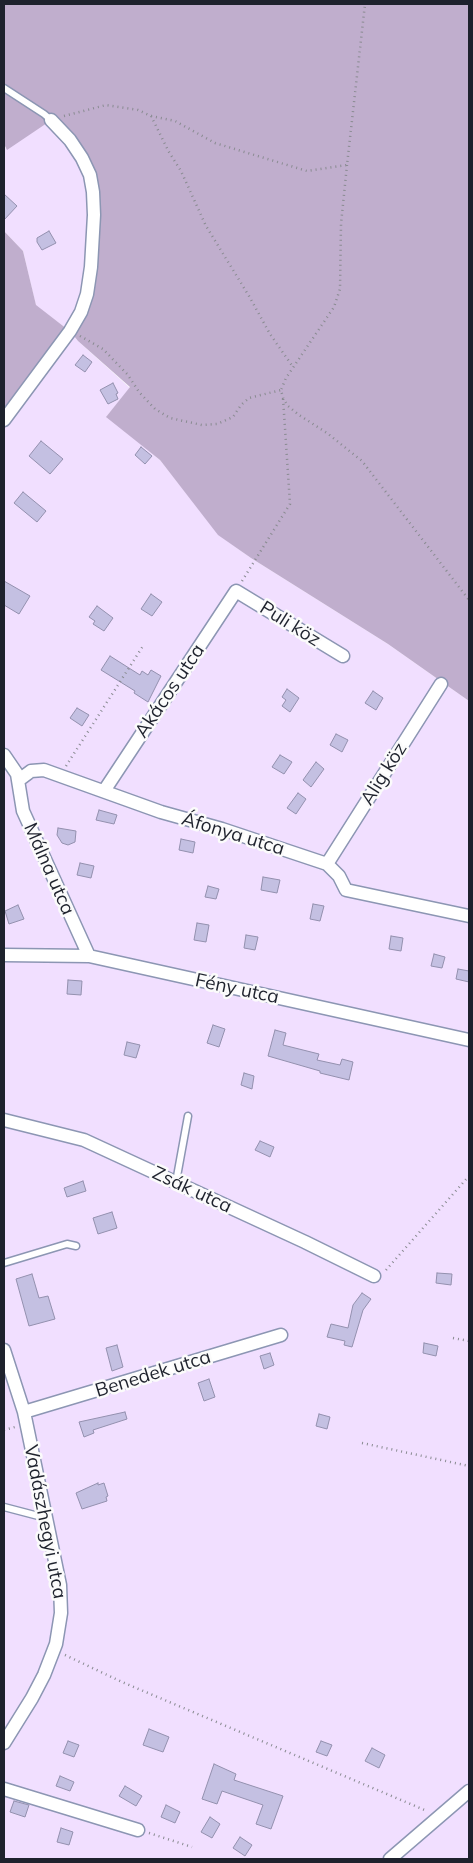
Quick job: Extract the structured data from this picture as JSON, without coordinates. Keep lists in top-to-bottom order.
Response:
{
  "streets": {
    "street": [
      "Puli köz",
      "Akácos utca",
      "Alig köz",
      "Áfonya utca",
      "Málna utca",
      "Fény utca",
      "Zsák utca",
      "Benedek utca",
      "Vadászhegyi utca"
    ]
  },
  "crossings": [
    ["Puli köz", "Akácos utca"],
    ["Akácos utca", "Áfonya utca"],
    ["Alig köz", "Áfonya utca"],
    ["Áfonya utca", "Málna utca"],
    ["Málna utca", "Fény utca"],
    ["Benedek utca", "Vadászhegyi utca"]
  ]
}
